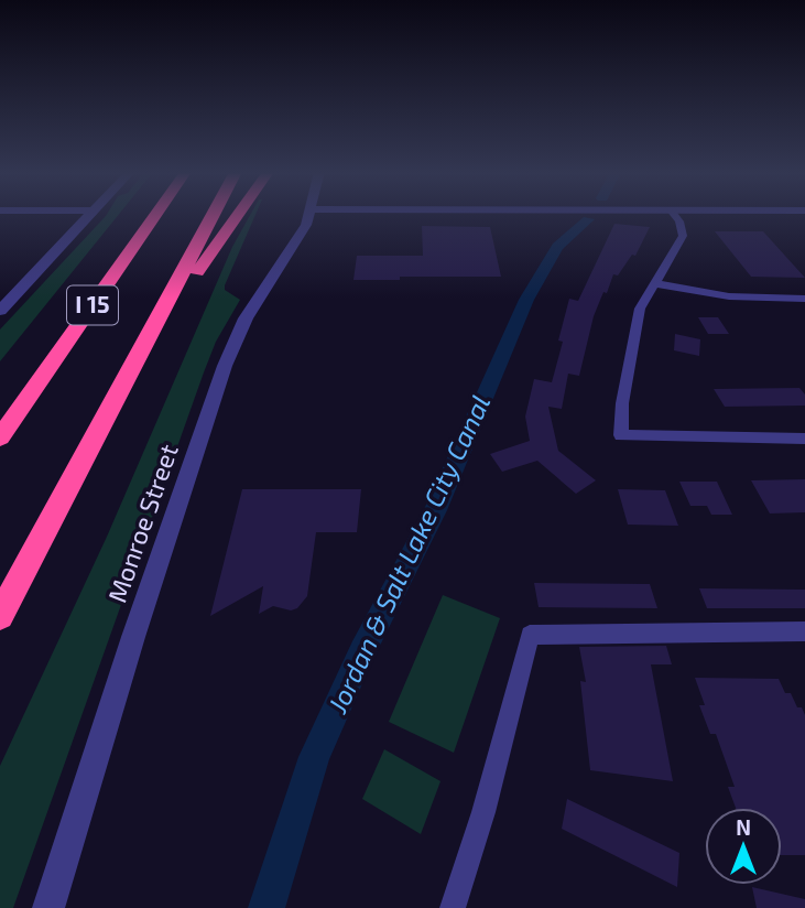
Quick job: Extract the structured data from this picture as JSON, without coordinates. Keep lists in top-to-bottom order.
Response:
{
  "streets": {
    "highway": ["I 15"],
    "street": ["Monroe Street"]
  },
  "water": ["Jordan & Salt Lake City Canal"],
  "north": "top"
}
